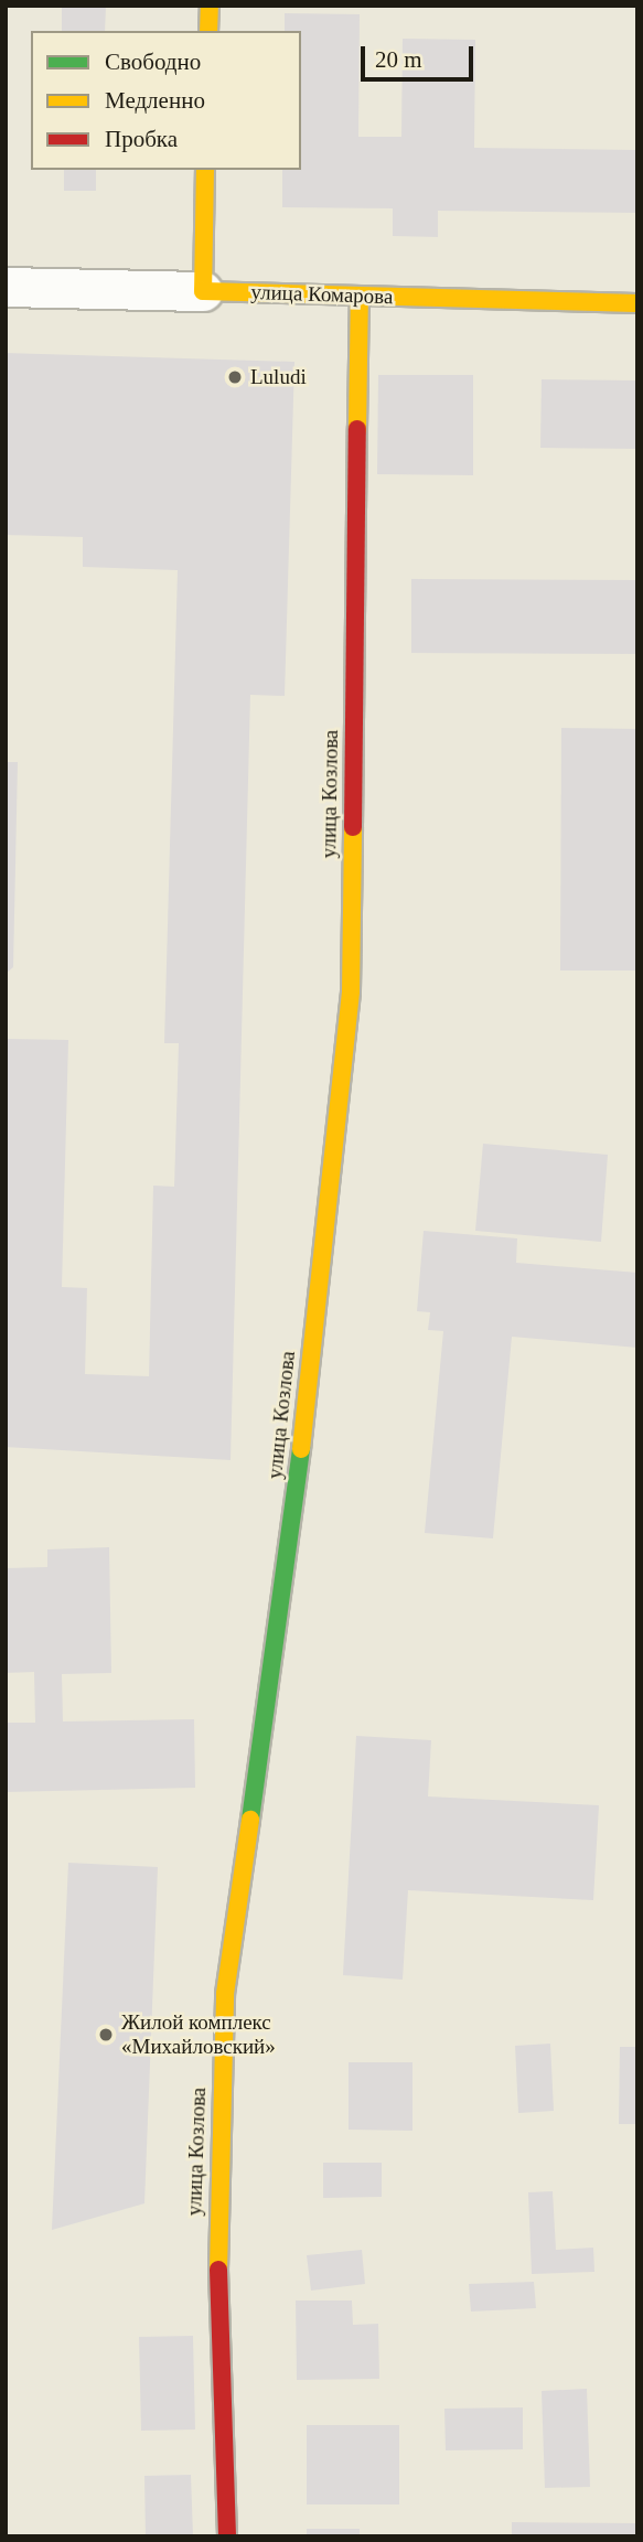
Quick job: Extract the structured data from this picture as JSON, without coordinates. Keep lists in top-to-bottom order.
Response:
{
  "streets": {
    "street": ["улица Комарова", "улица Козлова"]
  },
  "crossings": [
    ["улица Комарова", "улица Козлова"]
  ],
  "places": ["Luludi", "Жилой комплекс «Михайловский»"],
  "legend": ["Свободно", "Медленно", "Пробка"],
  "scale_bar": "20 m"
}
